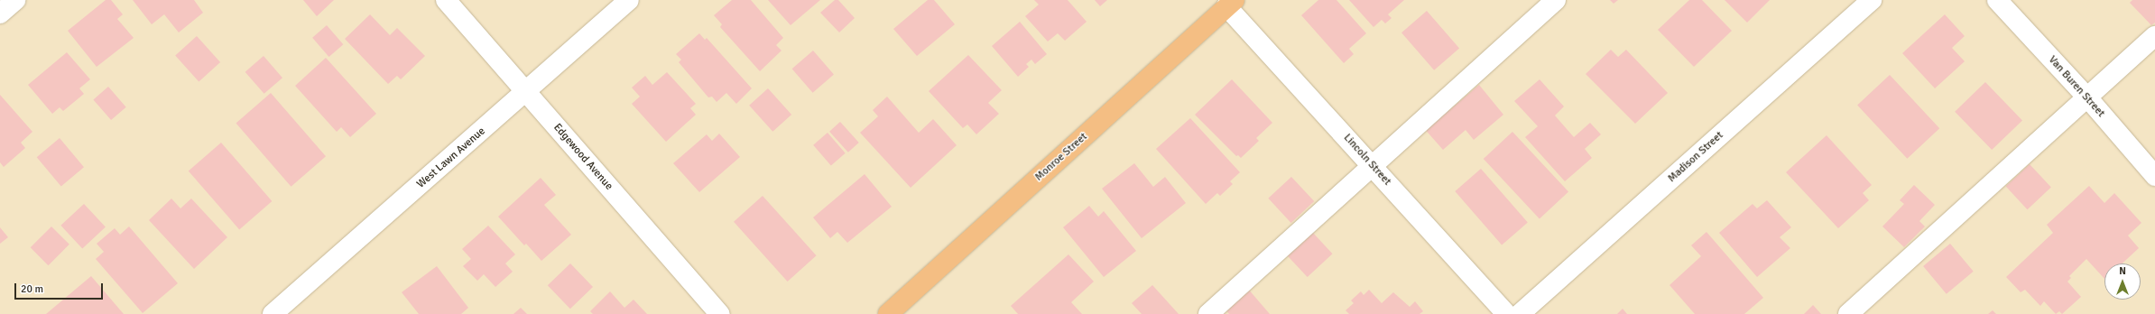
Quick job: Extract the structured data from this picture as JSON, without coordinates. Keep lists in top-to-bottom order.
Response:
{
  "streets": {
    "main road": ["Monroe Street"],
    "street": [
      "Van Buren Street",
      "Edgewood Avenue",
      "Madison Street",
      "West Lawn Avenue",
      "Lincoln Street"
    ]
  },
  "crossings": [
    ["Edgewood Avenue", "West Lawn Avenue"],
    ["Monroe Street", "Lincoln Street"]
  ],
  "scale_bar": "20 m",
  "north": "top"
}
